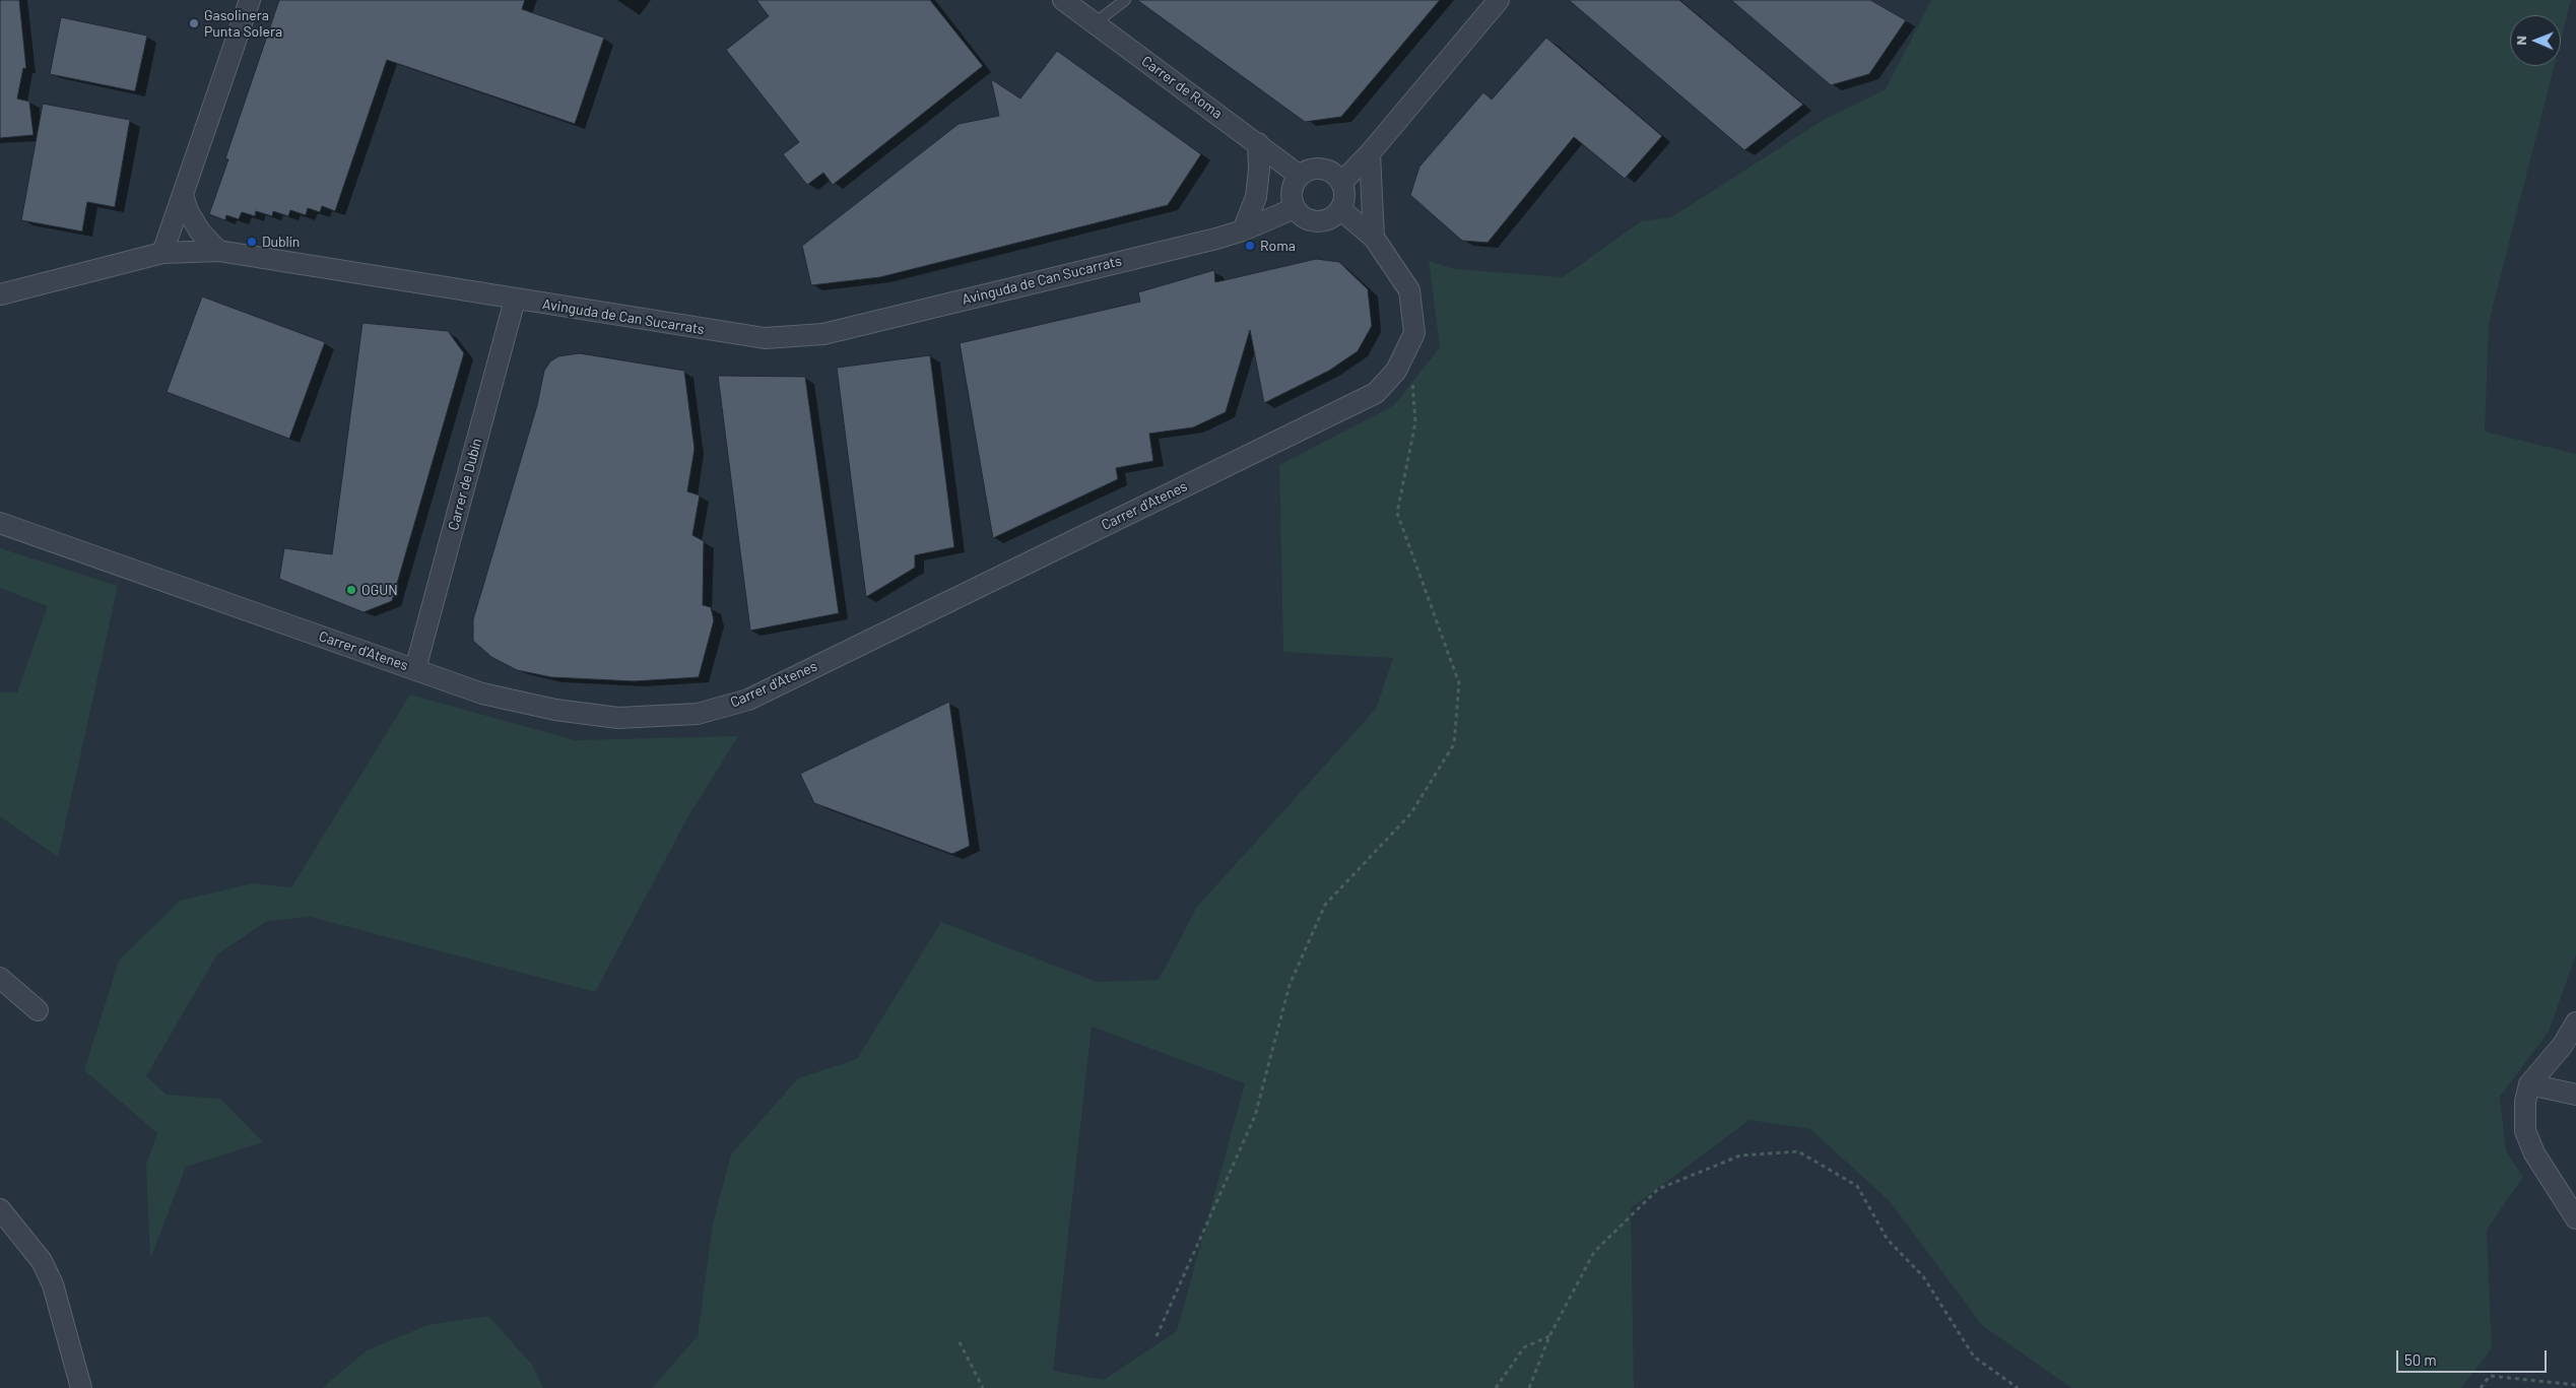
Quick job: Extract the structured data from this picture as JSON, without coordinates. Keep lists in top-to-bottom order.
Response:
{
  "streets": {
    "street": [
      "Carrer de Roma",
      "Avinguda de Can Sucarrats",
      "Carrer de Dubín",
      "Carrer d'Atenes"
    ]
  },
  "crossings": [
    ["Carrer de Roma", "Avinguda de Can Sucarrats"],
    ["Avinguda de Can Sucarrats", "Carrer de Dubín"],
    ["Carrer de Dubín", "Carrer d'Atenes"]
  ],
  "places": [
    "Gasolinera Punta Solera",
    "Dublín",
    "Roma",
    "OGUN"
  ],
  "scale_bar": "50 m",
  "north": "left"
}
